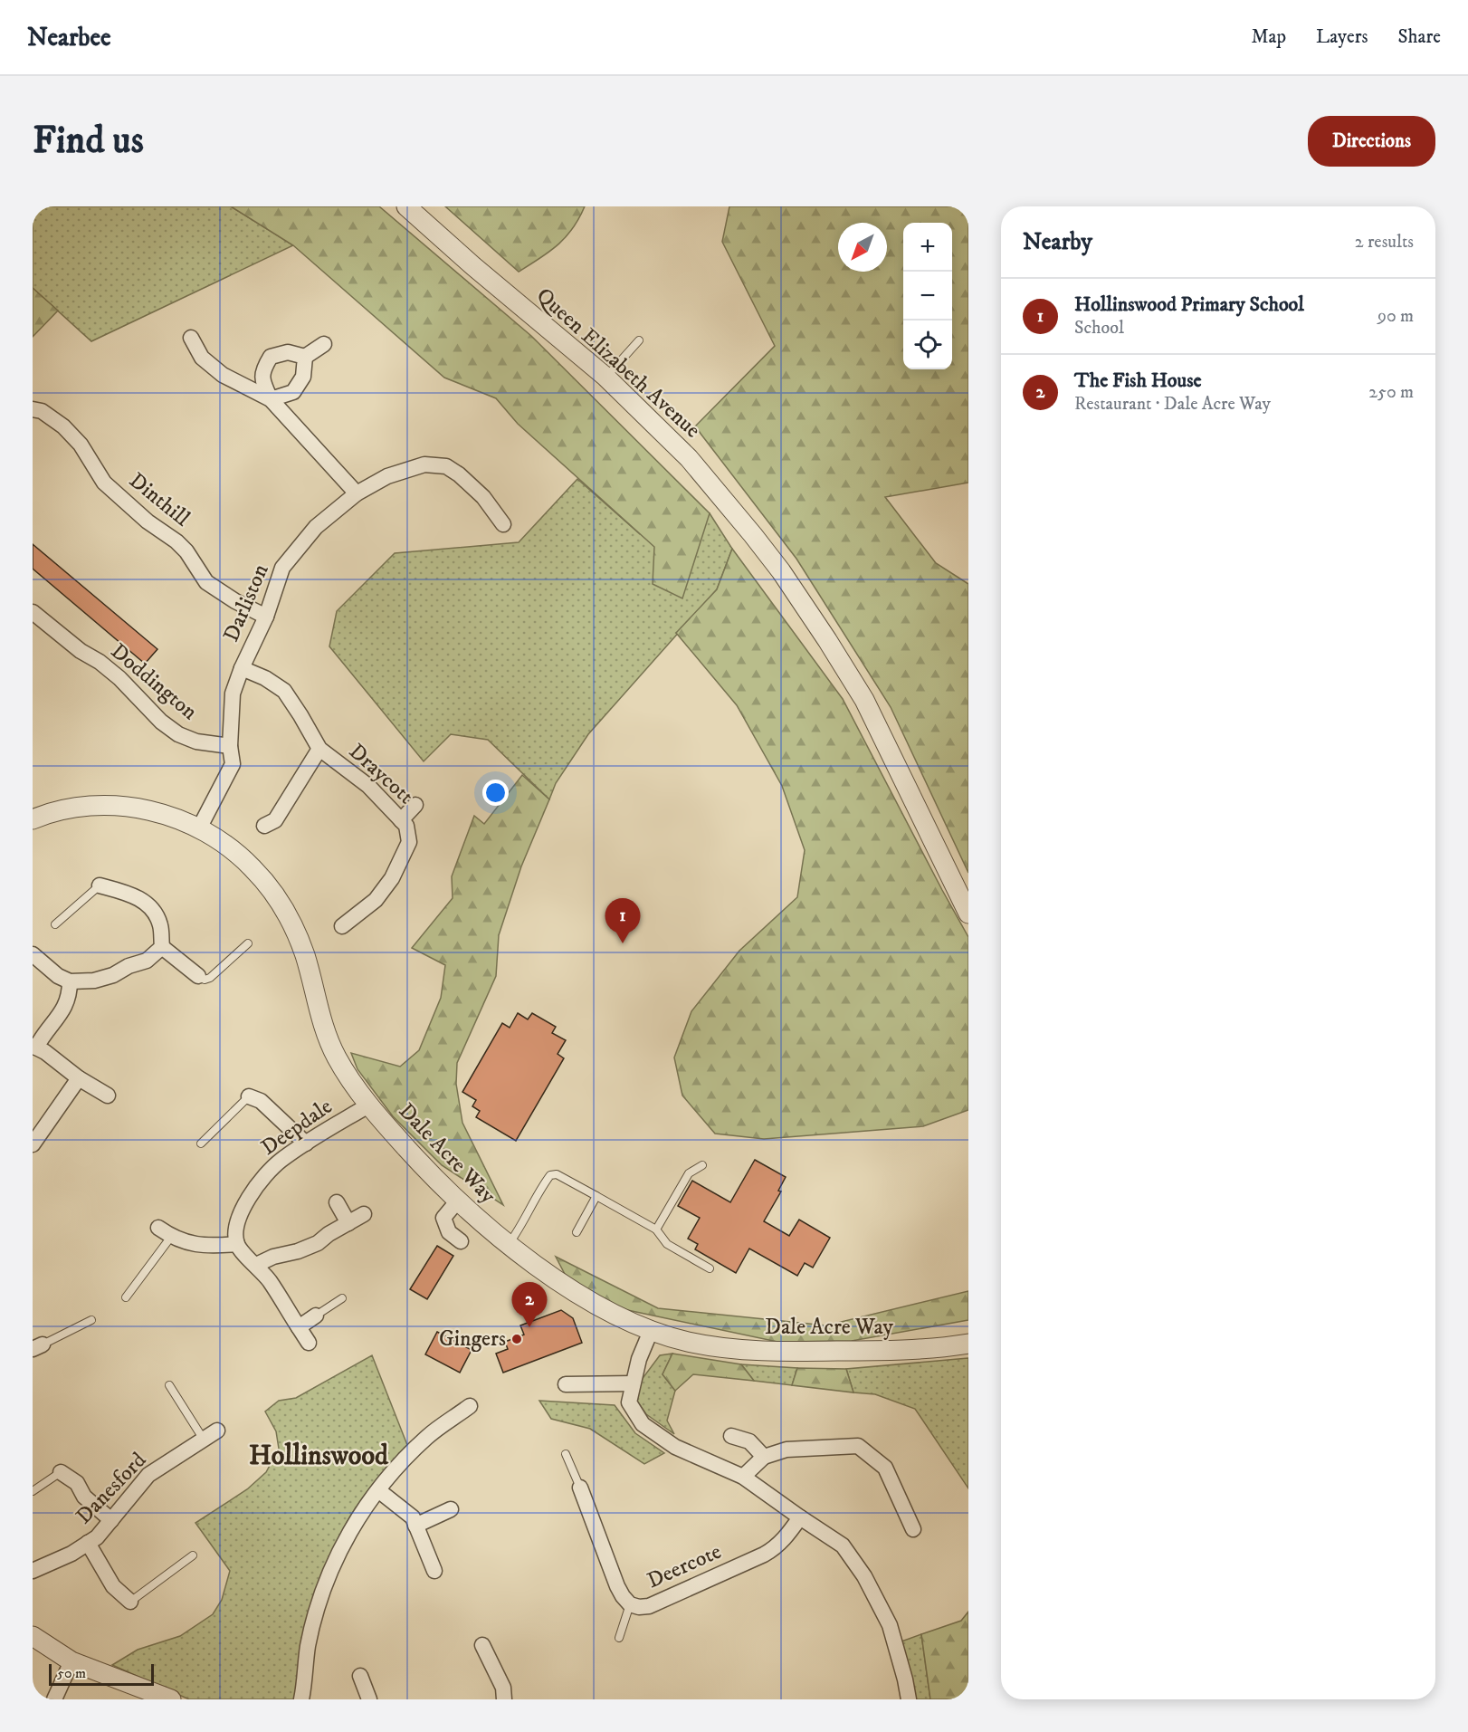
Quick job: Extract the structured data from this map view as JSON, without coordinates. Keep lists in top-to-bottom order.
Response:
{
  "streets": {
    "street": [
      "Queen Elizabeth Avenue",
      "Dinthill",
      "Darliston",
      "Doddington",
      "Draycott",
      "Deepdale",
      "Dale Acre Way",
      "Danesford",
      "Deercote"
    ]
  },
  "crossings": [
    ["Dinthill", "Darliston"],
    ["Darliston", "Doddington"],
    ["Darliston", "Draycott"],
    ["Darliston", "Dale Acre Way"],
    ["Deepdale", "Dale Acre Way"]
  ],
  "districts": ["Hollinswood"],
  "places": ["Gingers"],
  "scale_bar": "50 m",
  "north": "bottom left",
  "page": {
    "header": "Nearbee",
    "nav": ["Map", "Layers", "Share"],
    "buttons": "Directions",
    "title": "Find us",
    "heading": ["Nearby", "2 results"],
    "map_buttons": ["+", "−"],
    "list": [
      {
        "mark": "1",
        "name": "Hollinswood Primary School",
        "note": "School",
        "value": "90 m"
      },
      {
        "mark": "2",
        "name": "The Fish House",
        "note": "Restaurant · Dale Acre Way",
        "value": "250 m"
      }
    ],
    "pins": ["1", "2"],
    "scale": "50 m"
  }
}
